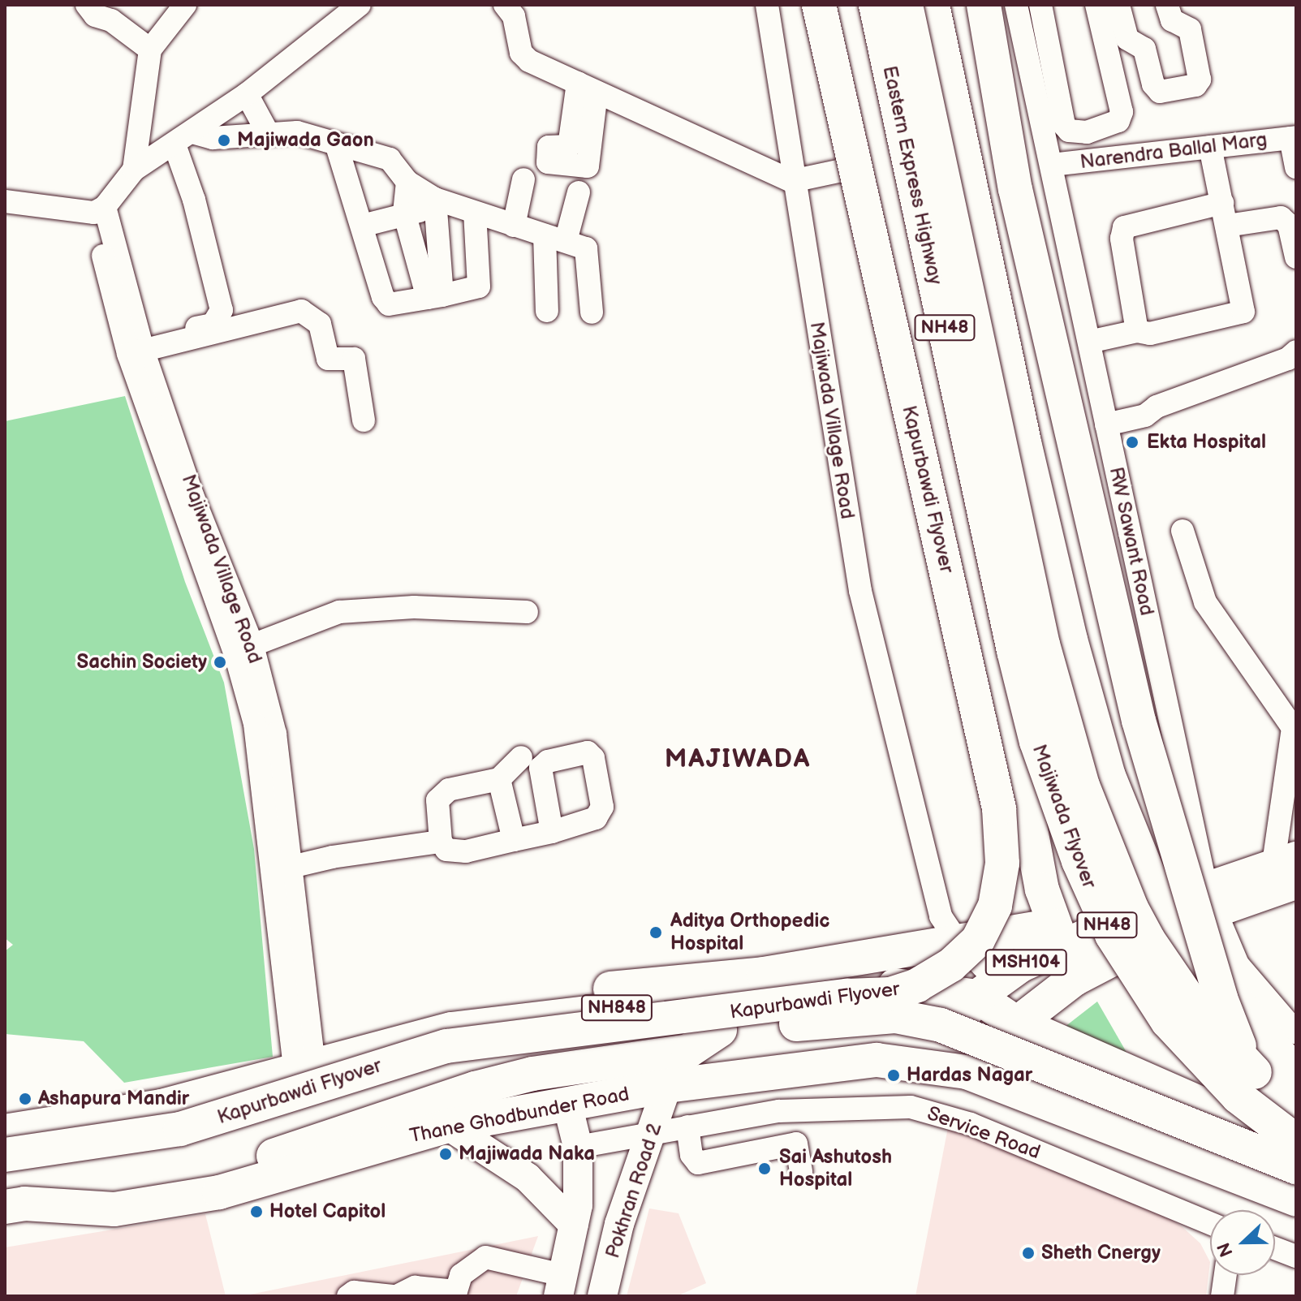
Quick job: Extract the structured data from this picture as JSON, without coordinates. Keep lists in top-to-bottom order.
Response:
{
  "streets": {
    "highway": [
      "Eastern Express Highway",
      "NH48",
      "Kapurbawdi Flyover",
      "Majiwada Flyover",
      "MSH104",
      "NH848",
      "Thane Ghodbunder Road"
    ],
    "main road": ["Pokhran Road 2"],
    "street": [
      "Narendra Ballal Marg",
      "Majiwada Village Road",
      "RW Sawant Road",
      "Service Road"
    ]
  },
  "crossings": [
    ["Narendra Ballal Marg", "RW Sawant Road"],
    ["Eastern Express Highway", "Majiwada Flyover"],
    ["Majiwada Village Road", "MSH104"],
    ["Majiwada Village Road", "NH848"],
    ["MSH104", "NH848"],
    ["MSH104", "Thane Ghodbunder Road"],
    ["Thane Ghodbunder Road", "Pokhran Road 2"],
    ["Service Road", "Pokhran Road 2"]
  ],
  "districts": ["MAJIWADA"],
  "places": [
    "Majiwada Gaon",
    "Ekta Hospital",
    "Sachin Society",
    "Aditya Orthopedic Hospital",
    "Hardas Nagar",
    "Ashapura Mandir",
    "Majiwada Naka",
    "Sai Ashutosh Hospital",
    "Hotel Capitol",
    "Sheth Cnergy"
  ],
  "north": "left"
}
